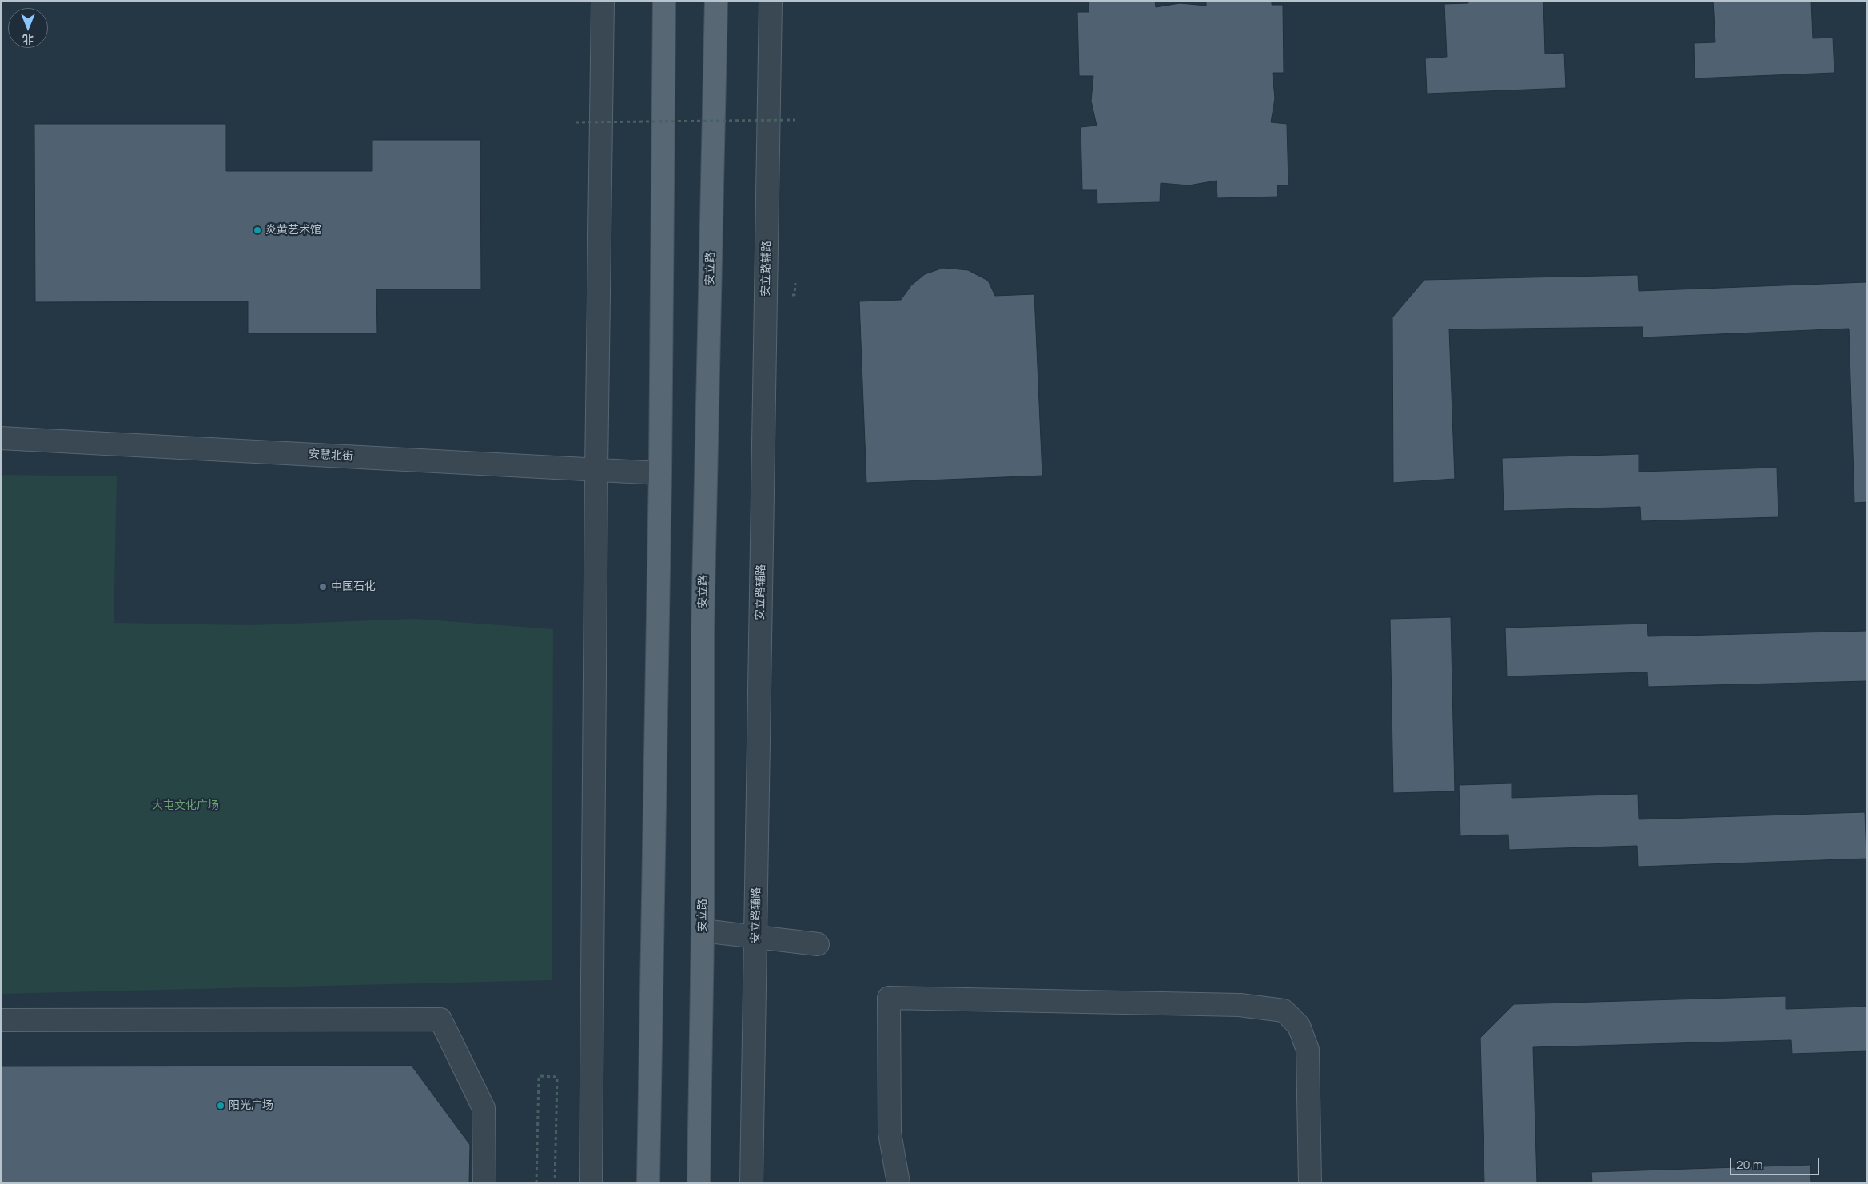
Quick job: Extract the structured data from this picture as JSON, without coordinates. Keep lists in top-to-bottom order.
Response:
{
  "streets": {
    "main road": ["安立路"],
    "street": ["安立路辅路", "安慧北街"]
  },
  "parks": ["大屯文化广场"],
  "places": ["炎黄艺术馆", "中国石化", "阳光广场"],
  "scale_bar": "20 m",
  "north": "bottom"
}
